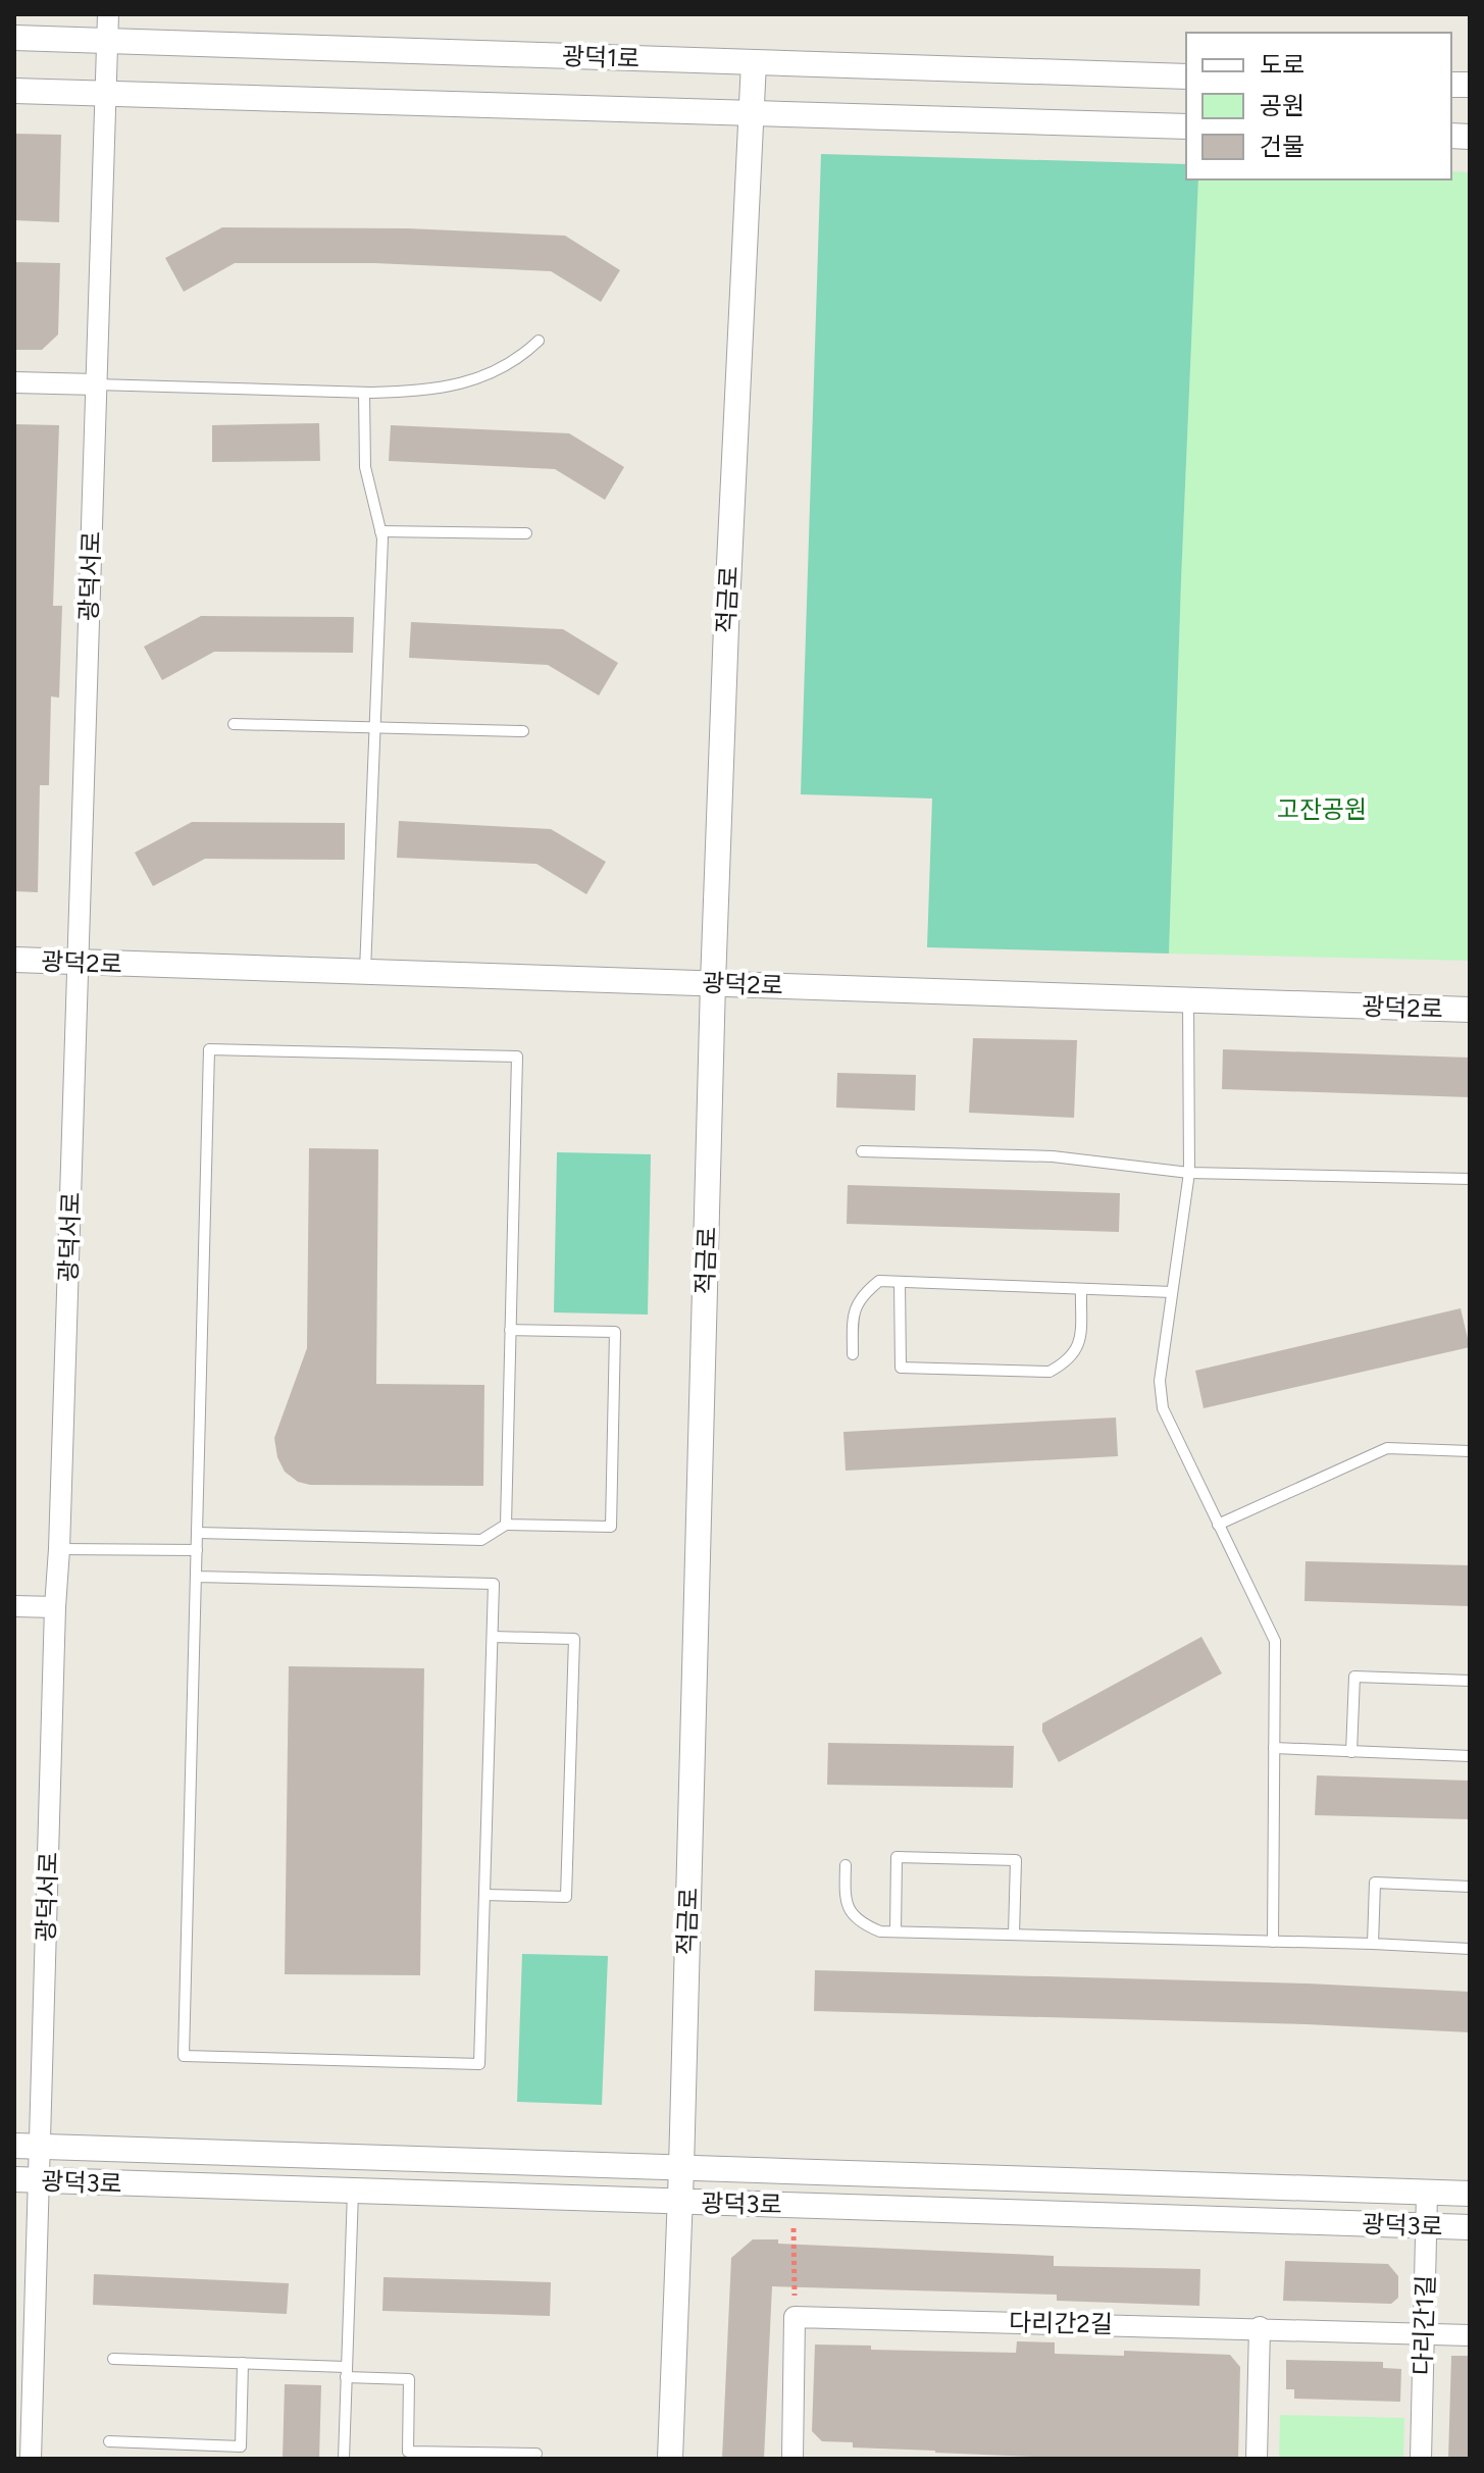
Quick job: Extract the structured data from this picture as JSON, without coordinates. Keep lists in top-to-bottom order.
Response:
{
  "streets": {
    "street": [
      "광덕1로",
      "광덕서로",
      "적금로",
      "광덕2로",
      "광덕3로",
      "다리간2길",
      "다리간1길"
    ]
  },
  "crossings": [
    ["광덕1로", "광덕서로"],
    ["광덕1로", "적금로"],
    ["광덕서로", "광덕2로"],
    ["광덕서로", "광덕3로"],
    ["적금로", "광덕2로"],
    ["적금로", "광덕3로"],
    ["광덕3로", "다리간1길"],
    ["다리간2길", "다리간1길"]
  ],
  "parks": ["고잔공원"],
  "legend": ["도로", "공원", "건물"]
}
